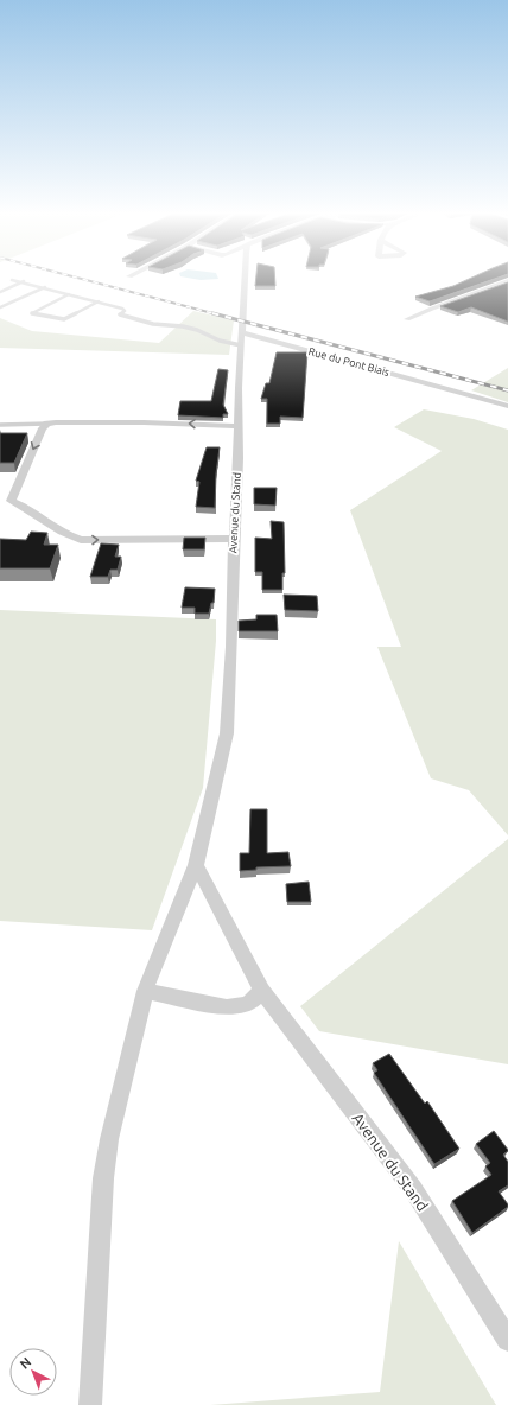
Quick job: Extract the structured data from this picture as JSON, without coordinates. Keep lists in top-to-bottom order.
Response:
{
  "streets": {
    "street": ["Rue du Pont Biais", "Avenue du Stand"]
  },
  "crossings": [
    ["Rue du Pont Biais", "Avenue du Stand"]
  ],
  "north": "top left"
}
